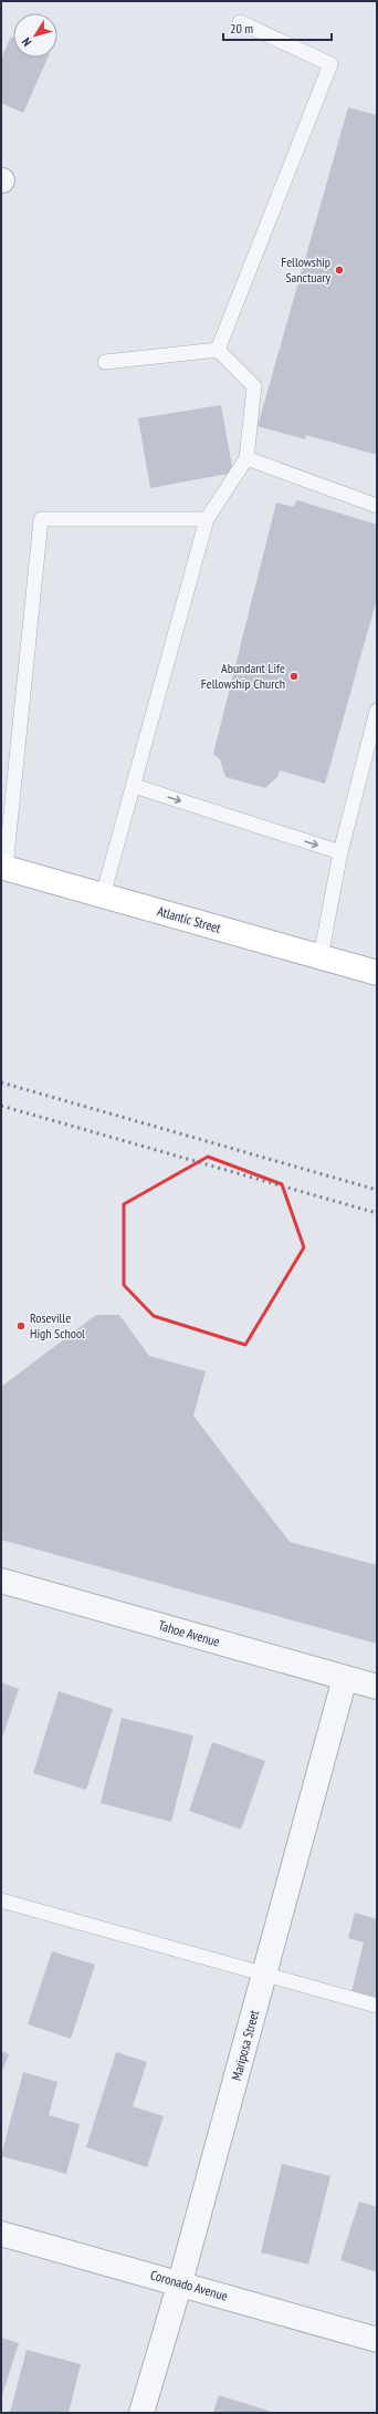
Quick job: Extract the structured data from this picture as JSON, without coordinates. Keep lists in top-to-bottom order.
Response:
{
  "streets": {
    "main road": ["Atlantic Street"],
    "street": ["Tahoe Avenue", "Mariposa Street", "Coronado Avenue"]
  },
  "crossings": [
    ["Tahoe Avenue", "Mariposa Street"],
    ["Mariposa Street", "Coronado Avenue"]
  ],
  "places": ["Fellowship Sanctuary", "Abundant Life Fellowship Church", "Roseville High School"],
  "scale_bar": "20 m",
  "north": "bottom left"
}
